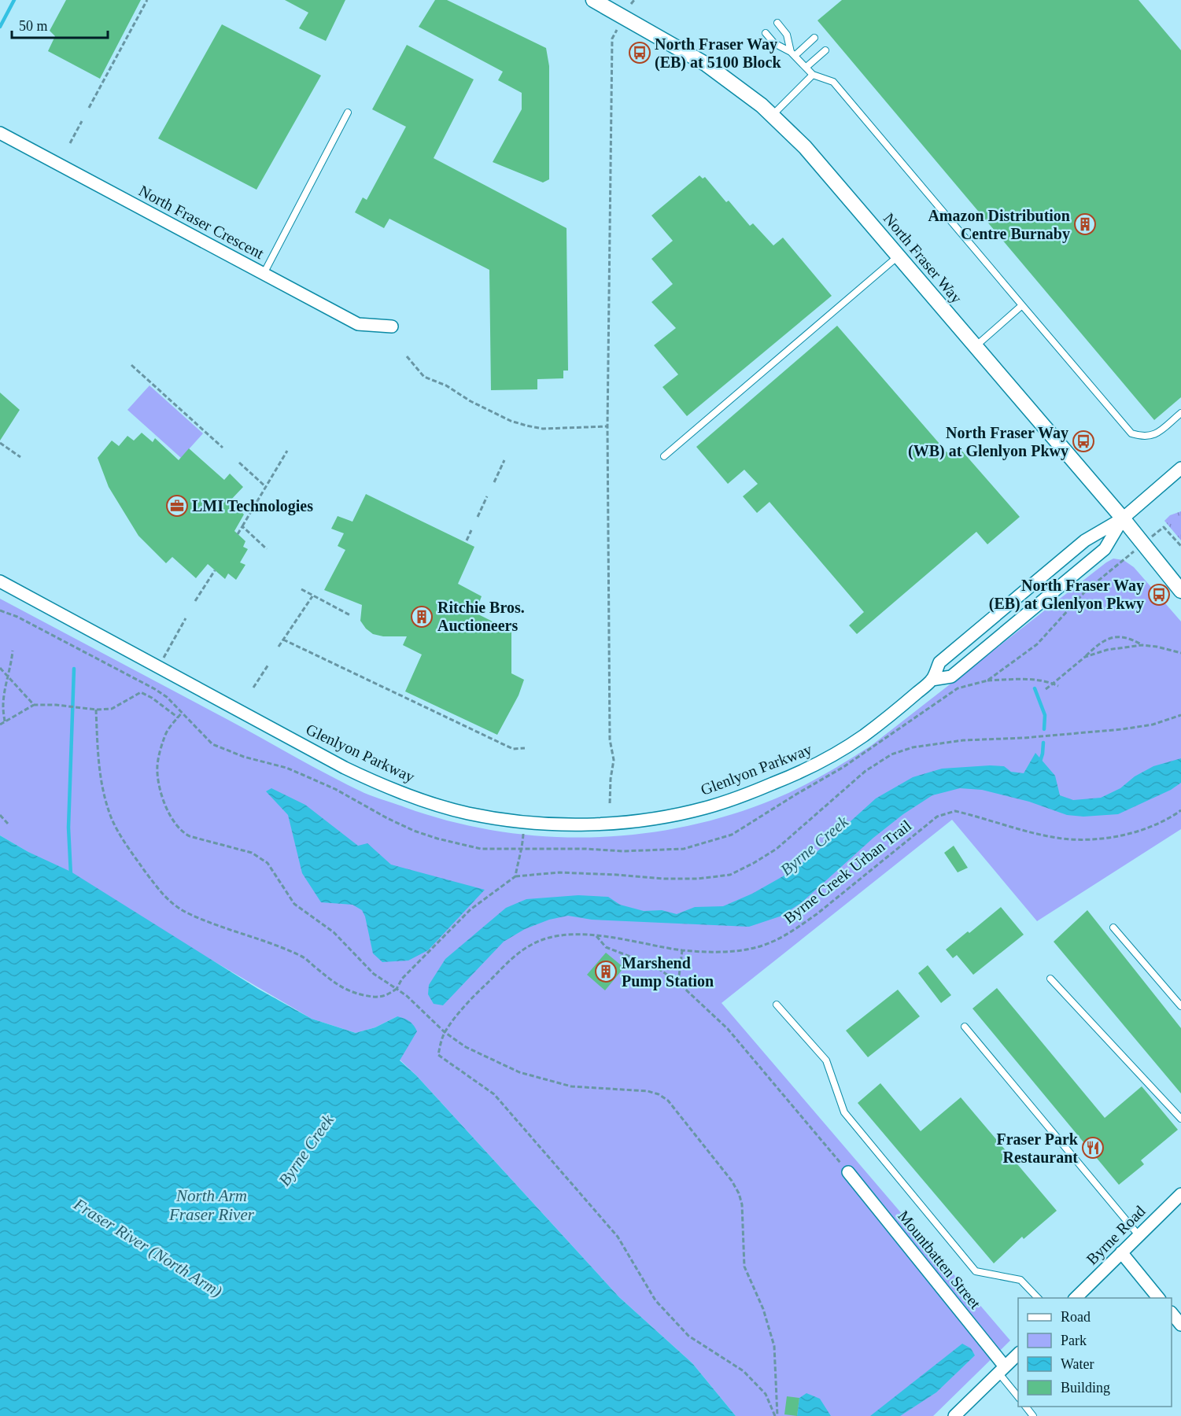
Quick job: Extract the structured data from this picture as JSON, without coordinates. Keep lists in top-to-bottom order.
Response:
{
  "streets": {
    "street": [
      "North Fraser Crescent",
      "North Fraser Way",
      "Glenlyon Parkway",
      "Byrne Road",
      "Mountbatten Street"
    ],
    "path": ["Byrne Creek Urban Trail"]
  },
  "crossings": [
    ["North Fraser Way", "Glenlyon Parkway"]
  ],
  "water": ["Byrne Creek", "North Arm Fraser River", "Fraser River (North Arm)"],
  "places": {
    "bus stop": ["North Fraser Way (EB) at 5100 Block", "North Fraser Way (WB) at Glenlyon Pkwy", "North Fraser Way (EB) at Glenlyon Pkwy"],
    "building": ["Amazon Distribution Centre Burnaby", "Ritchie Bros. Auctioneers", "Marshend Pump Station"],
    "office": ["LMI Technologies"],
    "restaurant": ["Fraser Park Restaurant"]
  },
  "legend": [
    "Road",
    "Park",
    "Water",
    "Building"
  ],
  "scale_bar": "50 m"
}
